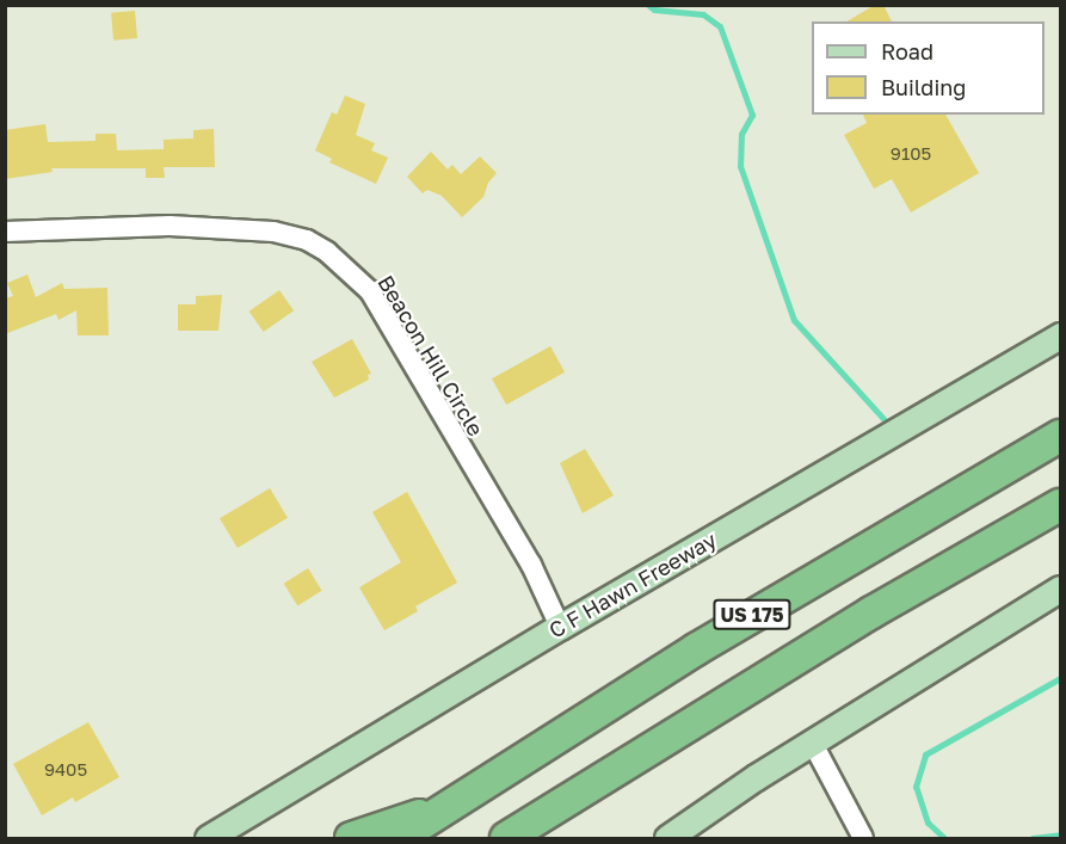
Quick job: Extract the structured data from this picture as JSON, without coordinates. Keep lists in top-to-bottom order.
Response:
{
  "streets": {
    "highway": ["US 175"],
    "main road": ["C F Hawn Freeway"],
    "street": ["Beacon Hill Circle"]
  },
  "crossings": [
    ["Beacon Hill Circle", "C F Hawn Freeway"]
  ],
  "house_numbers": ["9105", "9405"],
  "legend": ["Road", "Building"]
}
